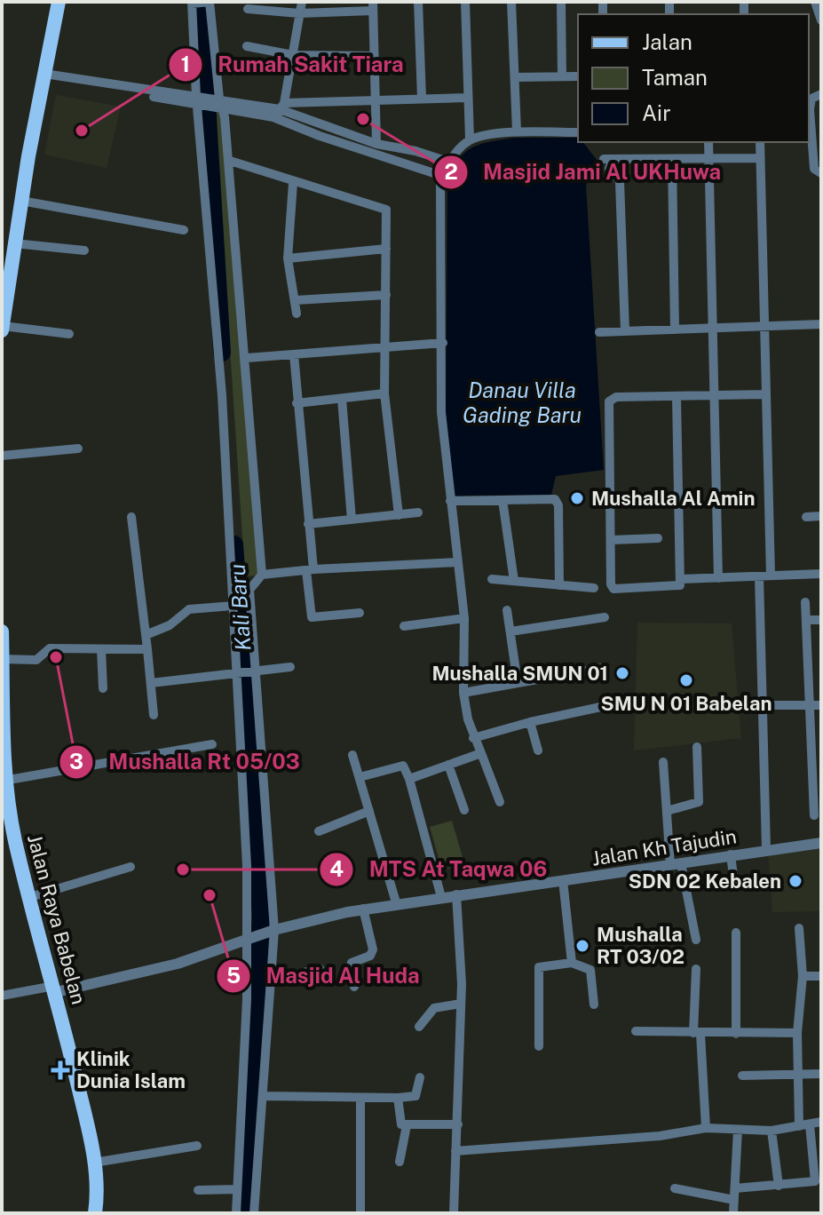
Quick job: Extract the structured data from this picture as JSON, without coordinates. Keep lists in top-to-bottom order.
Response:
{
  "streets": {
    "main road": ["Jalan Raya Babelan"],
    "street": ["Jalan Kh Tajudin"]
  },
  "crossings": [
    ["Jalan Kh Tajudin", "Jalan Raya Babelan"]
  ],
  "water": ["Danau Villa Gading Baru", "Kali Baru"],
  "places": {
    "other": [
      "Masjid Jami Al UKHuwa",
      "Rumah Sakit Tiara",
      "Mushalla Al Amin",
      "Mushalla Rt 05/03",
      "Mushalla SMUN 01",
      "SMU N 01 Babelan",
      "MTS At Taqwa 06",
      "SDN 02 Kebalen",
      "Masjid Al Huda",
      "Mushalla RT 03/02"
    ],
    "health": ["Klinik Dunia Islam"]
  },
  "legend": ["Jalan", "Taman", "Air"]
}
